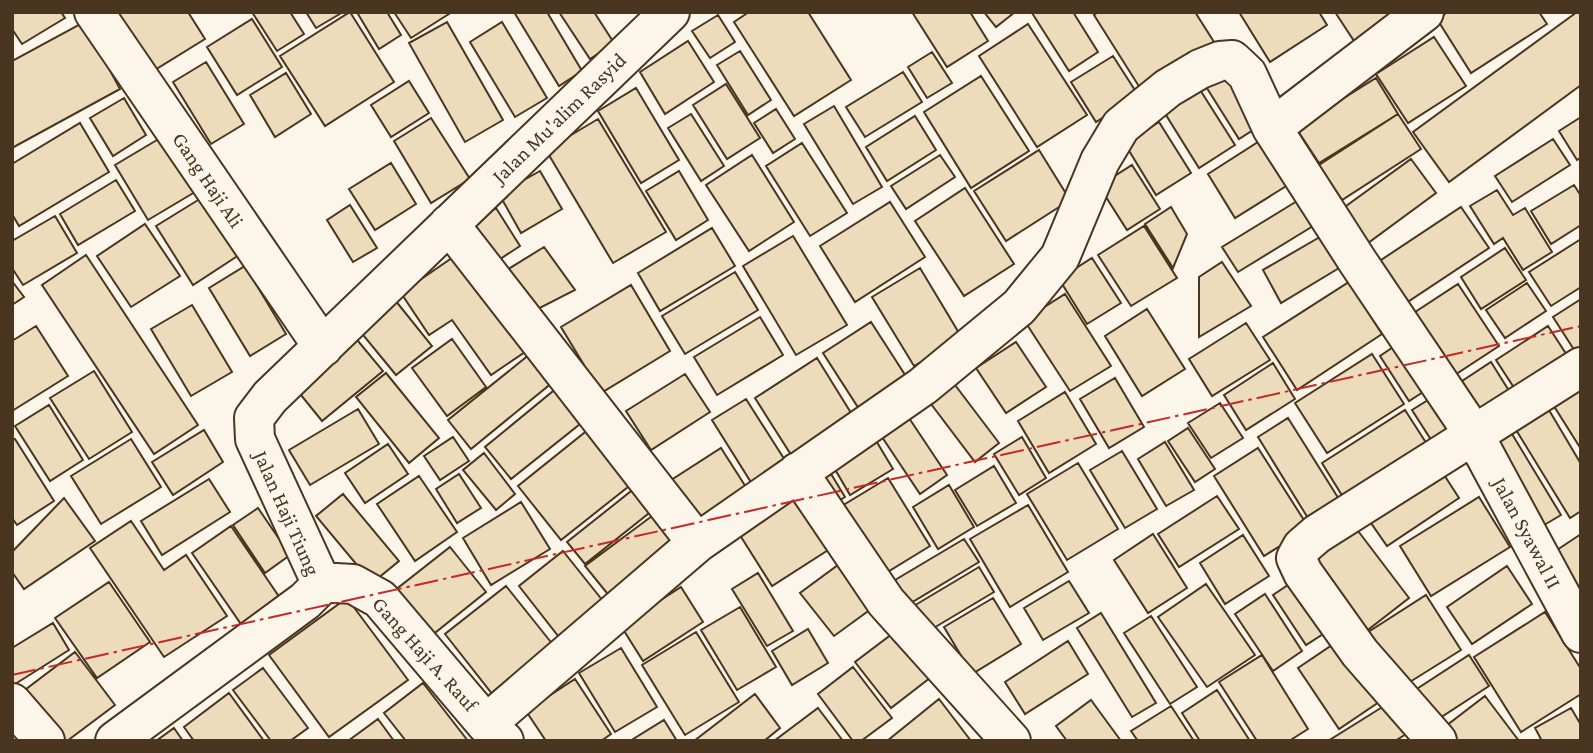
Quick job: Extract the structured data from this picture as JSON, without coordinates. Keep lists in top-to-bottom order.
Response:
{
  "streets": {
    "street": [
      "Jalan Mu'alim Rasyid",
      "Gang Haji Ali",
      "Jalan Haji Tiung",
      "Jalan Syawal II",
      "Gang Haji A. Rauf"
    ]
  },
  "crossings": [
    ["Jalan Mu'alim Rasyid", "Jalan Haji Tiung"],
    ["Gang Haji Ali", "Jalan Haji Tiung"],
    ["Jalan Haji Tiung", "Gang Haji A. Rauf"]
  ]
}
